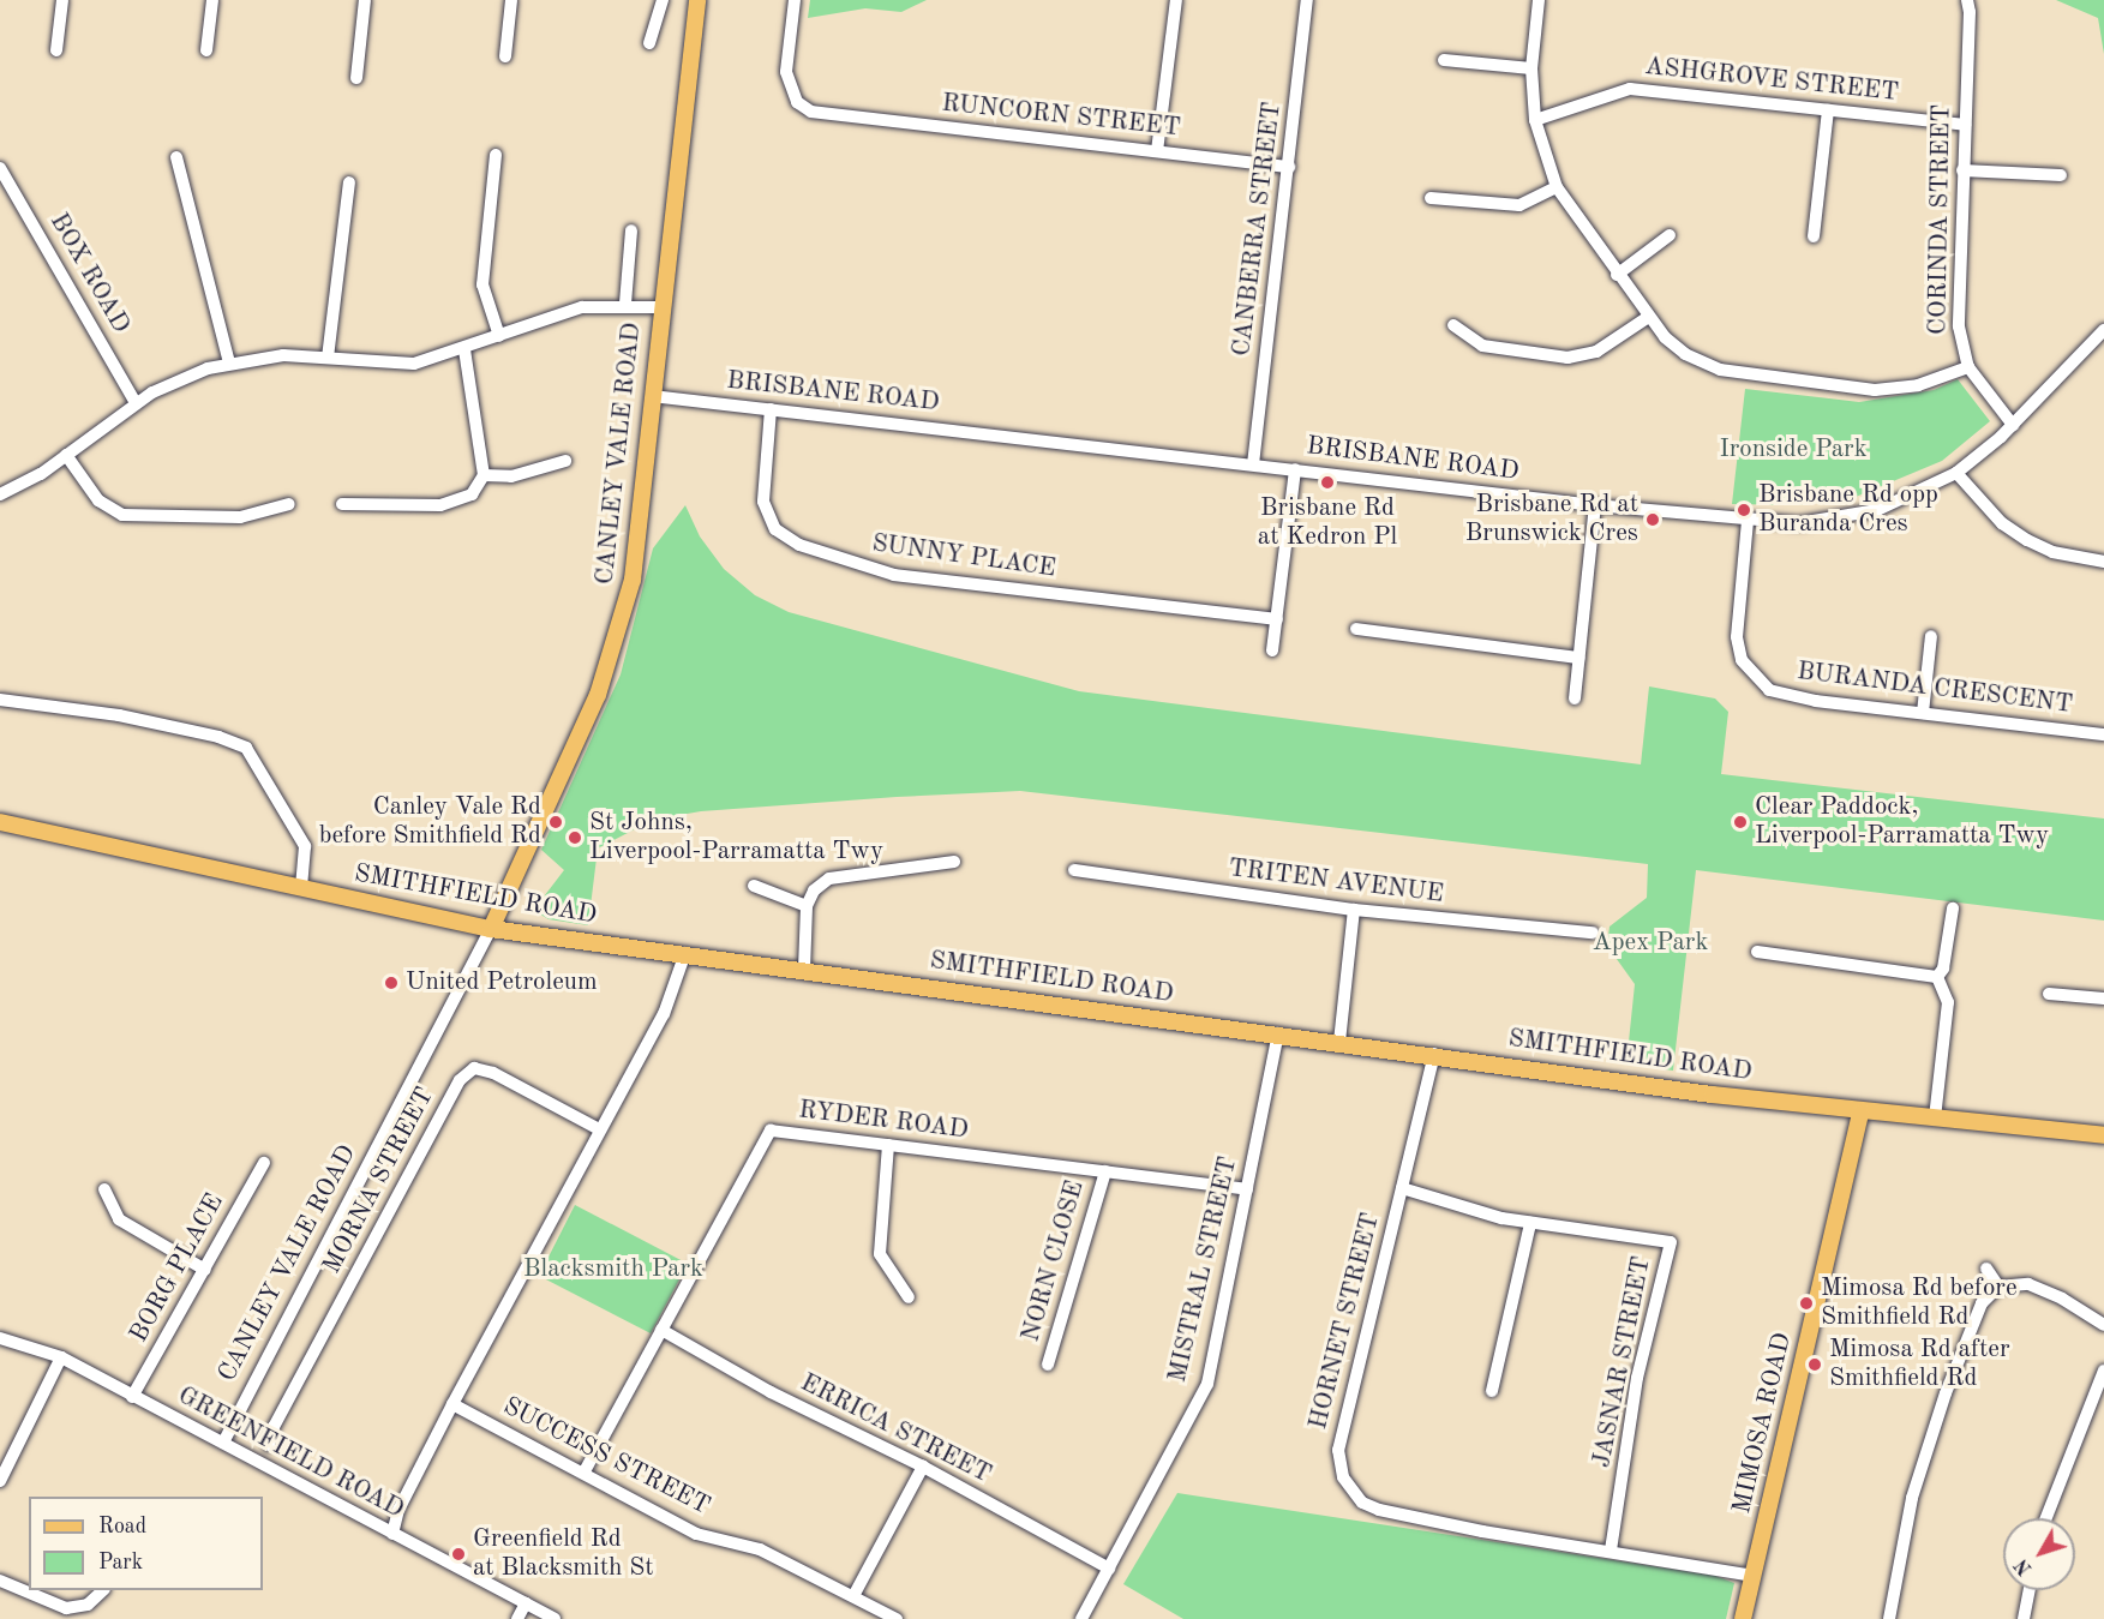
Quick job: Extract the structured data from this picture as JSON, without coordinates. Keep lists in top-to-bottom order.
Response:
{
  "streets": {
    "main road": ["CANLEY VALE ROAD", "SMITHFIELD ROAD", "MIMOSA ROAD"],
    "street": [
      "ASHGROVE STREET",
      "RUNCORN STREET",
      "CORINDA STREET",
      "CANBERRA STREET",
      "BOX ROAD",
      "BRISBANE ROAD",
      "SUNNY PLACE",
      "BURANDA CRESCENT",
      "TRITEN AVENUE",
      "RYDER ROAD",
      "MORNA STREET",
      "NORN CLOSE",
      "BORG PLACE",
      "MISTRAL STREET",
      "HORNET STREET",
      "JASNAR STREET",
      "ERRICA STREET",
      "GREENFIELD ROAD",
      "SUCCESS STREET"
    ]
  },
  "crossings": [
    ["ASHGROVE STREET", "CORINDA STREET"],
    ["RUNCORN STREET", "CANBERRA STREET"],
    ["CORINDA STREET", "BRISBANE ROAD"],
    ["CANBERRA STREET", "BRISBANE ROAD"],
    ["BRISBANE ROAD", "CANLEY VALE ROAD"],
    ["BRISBANE ROAD", "SUNNY PLACE"],
    ["BRISBANE ROAD", "BURANDA CRESCENT"],
    ["CANLEY VALE ROAD", "SMITHFIELD ROAD"],
    ["CANLEY VALE ROAD", "GREENFIELD ROAD"],
    ["SMITHFIELD ROAD", "MISTRAL STREET"],
    ["SMITHFIELD ROAD", "HORNET STREET"],
    ["SMITHFIELD ROAD", "MIMOSA ROAD"],
    ["RYDER ROAD", "NORN CLOSE"],
    ["RYDER ROAD", "MISTRAL STREET"],
    ["RYDER ROAD", "ERRICA STREET"],
    ["RYDER ROAD", "SUCCESS STREET"],
    ["BORG PLACE", "GREENFIELD ROAD"],
    ["MISTRAL STREET", "ERRICA STREET"],
    ["HORNET STREET", "JASNAR STREET"],
    ["HORNET STREET", "MIMOSA ROAD"]
  ],
  "parks": ["Ironside Park", "Apex Park", "Blacksmith Park"],
  "places": [
    "Brisbane Rd at Kedron Pl",
    "Brisbane Rd opp Buranda Cres",
    "Brisbane Rd at Brunswick Cres",
    "Canley Vale Rd before Smithfield Rd",
    "Clear Paddock, Liverpool-Parramatta Twy",
    "St Johns, Liverpool-Parramatta Twy",
    "United Petroleum",
    "Mimosa Rd before Smithfield Rd",
    "Mimosa Rd after Smithfield Rd",
    "Greenfield Rd at Blacksmith St"
  ],
  "legend": ["Road", "Park"],
  "north": "bottom left"
}
